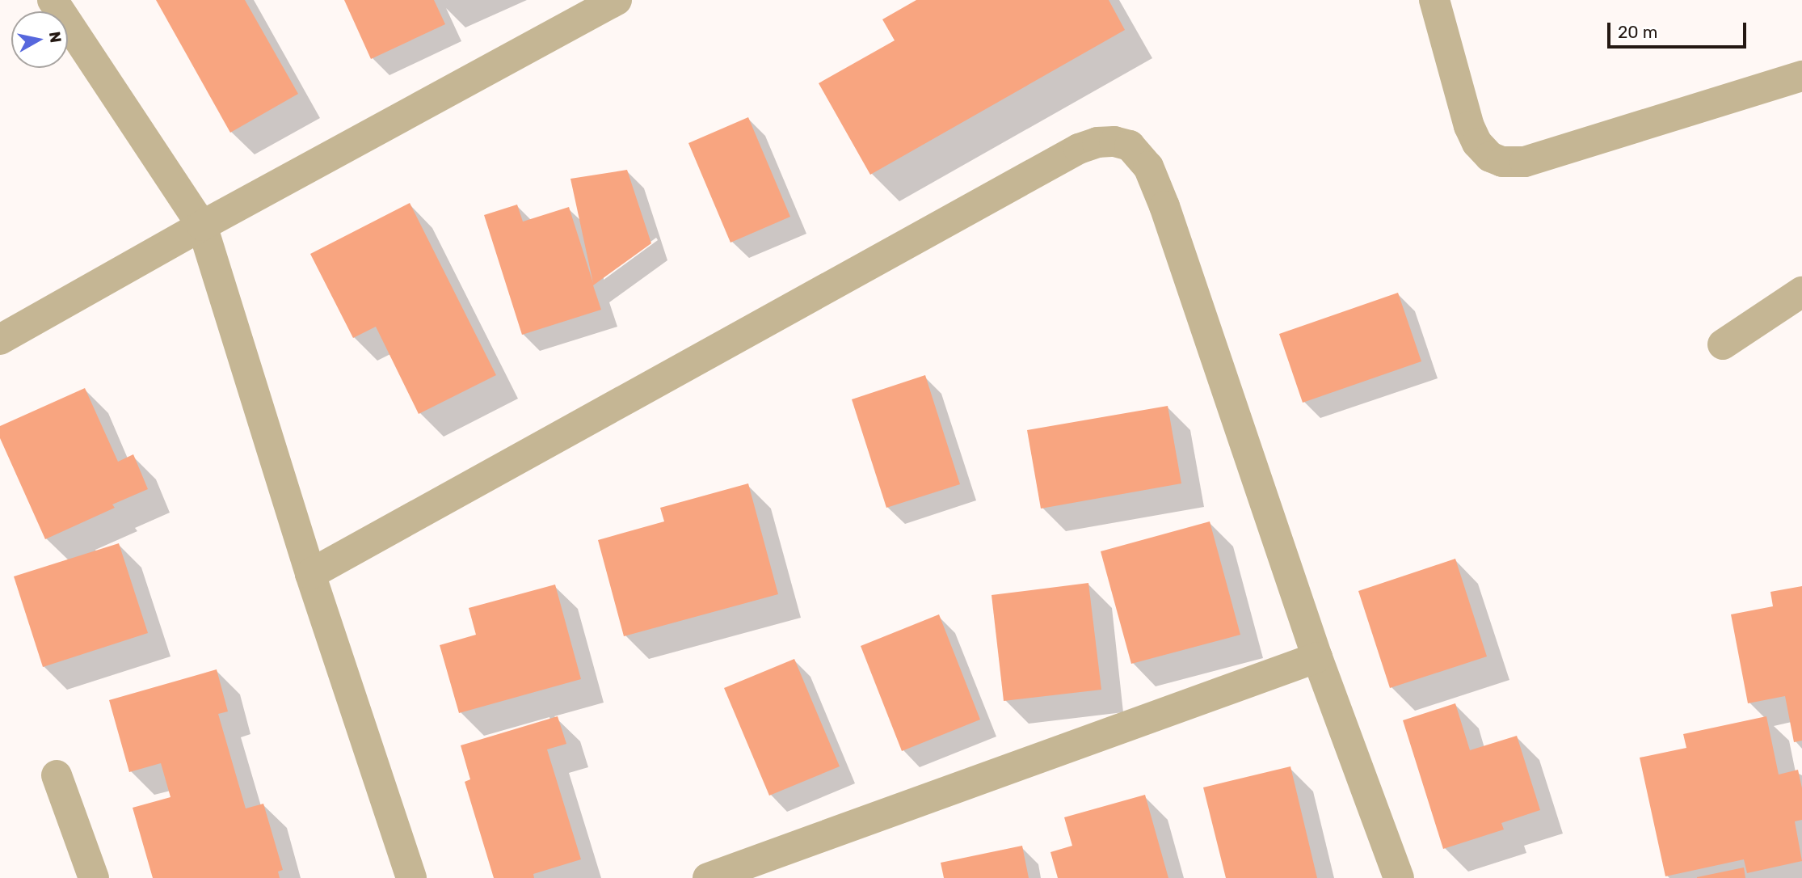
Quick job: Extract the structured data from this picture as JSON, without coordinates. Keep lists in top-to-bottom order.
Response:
{
  "scale_bar": "20 m",
  "north": "right"
}
